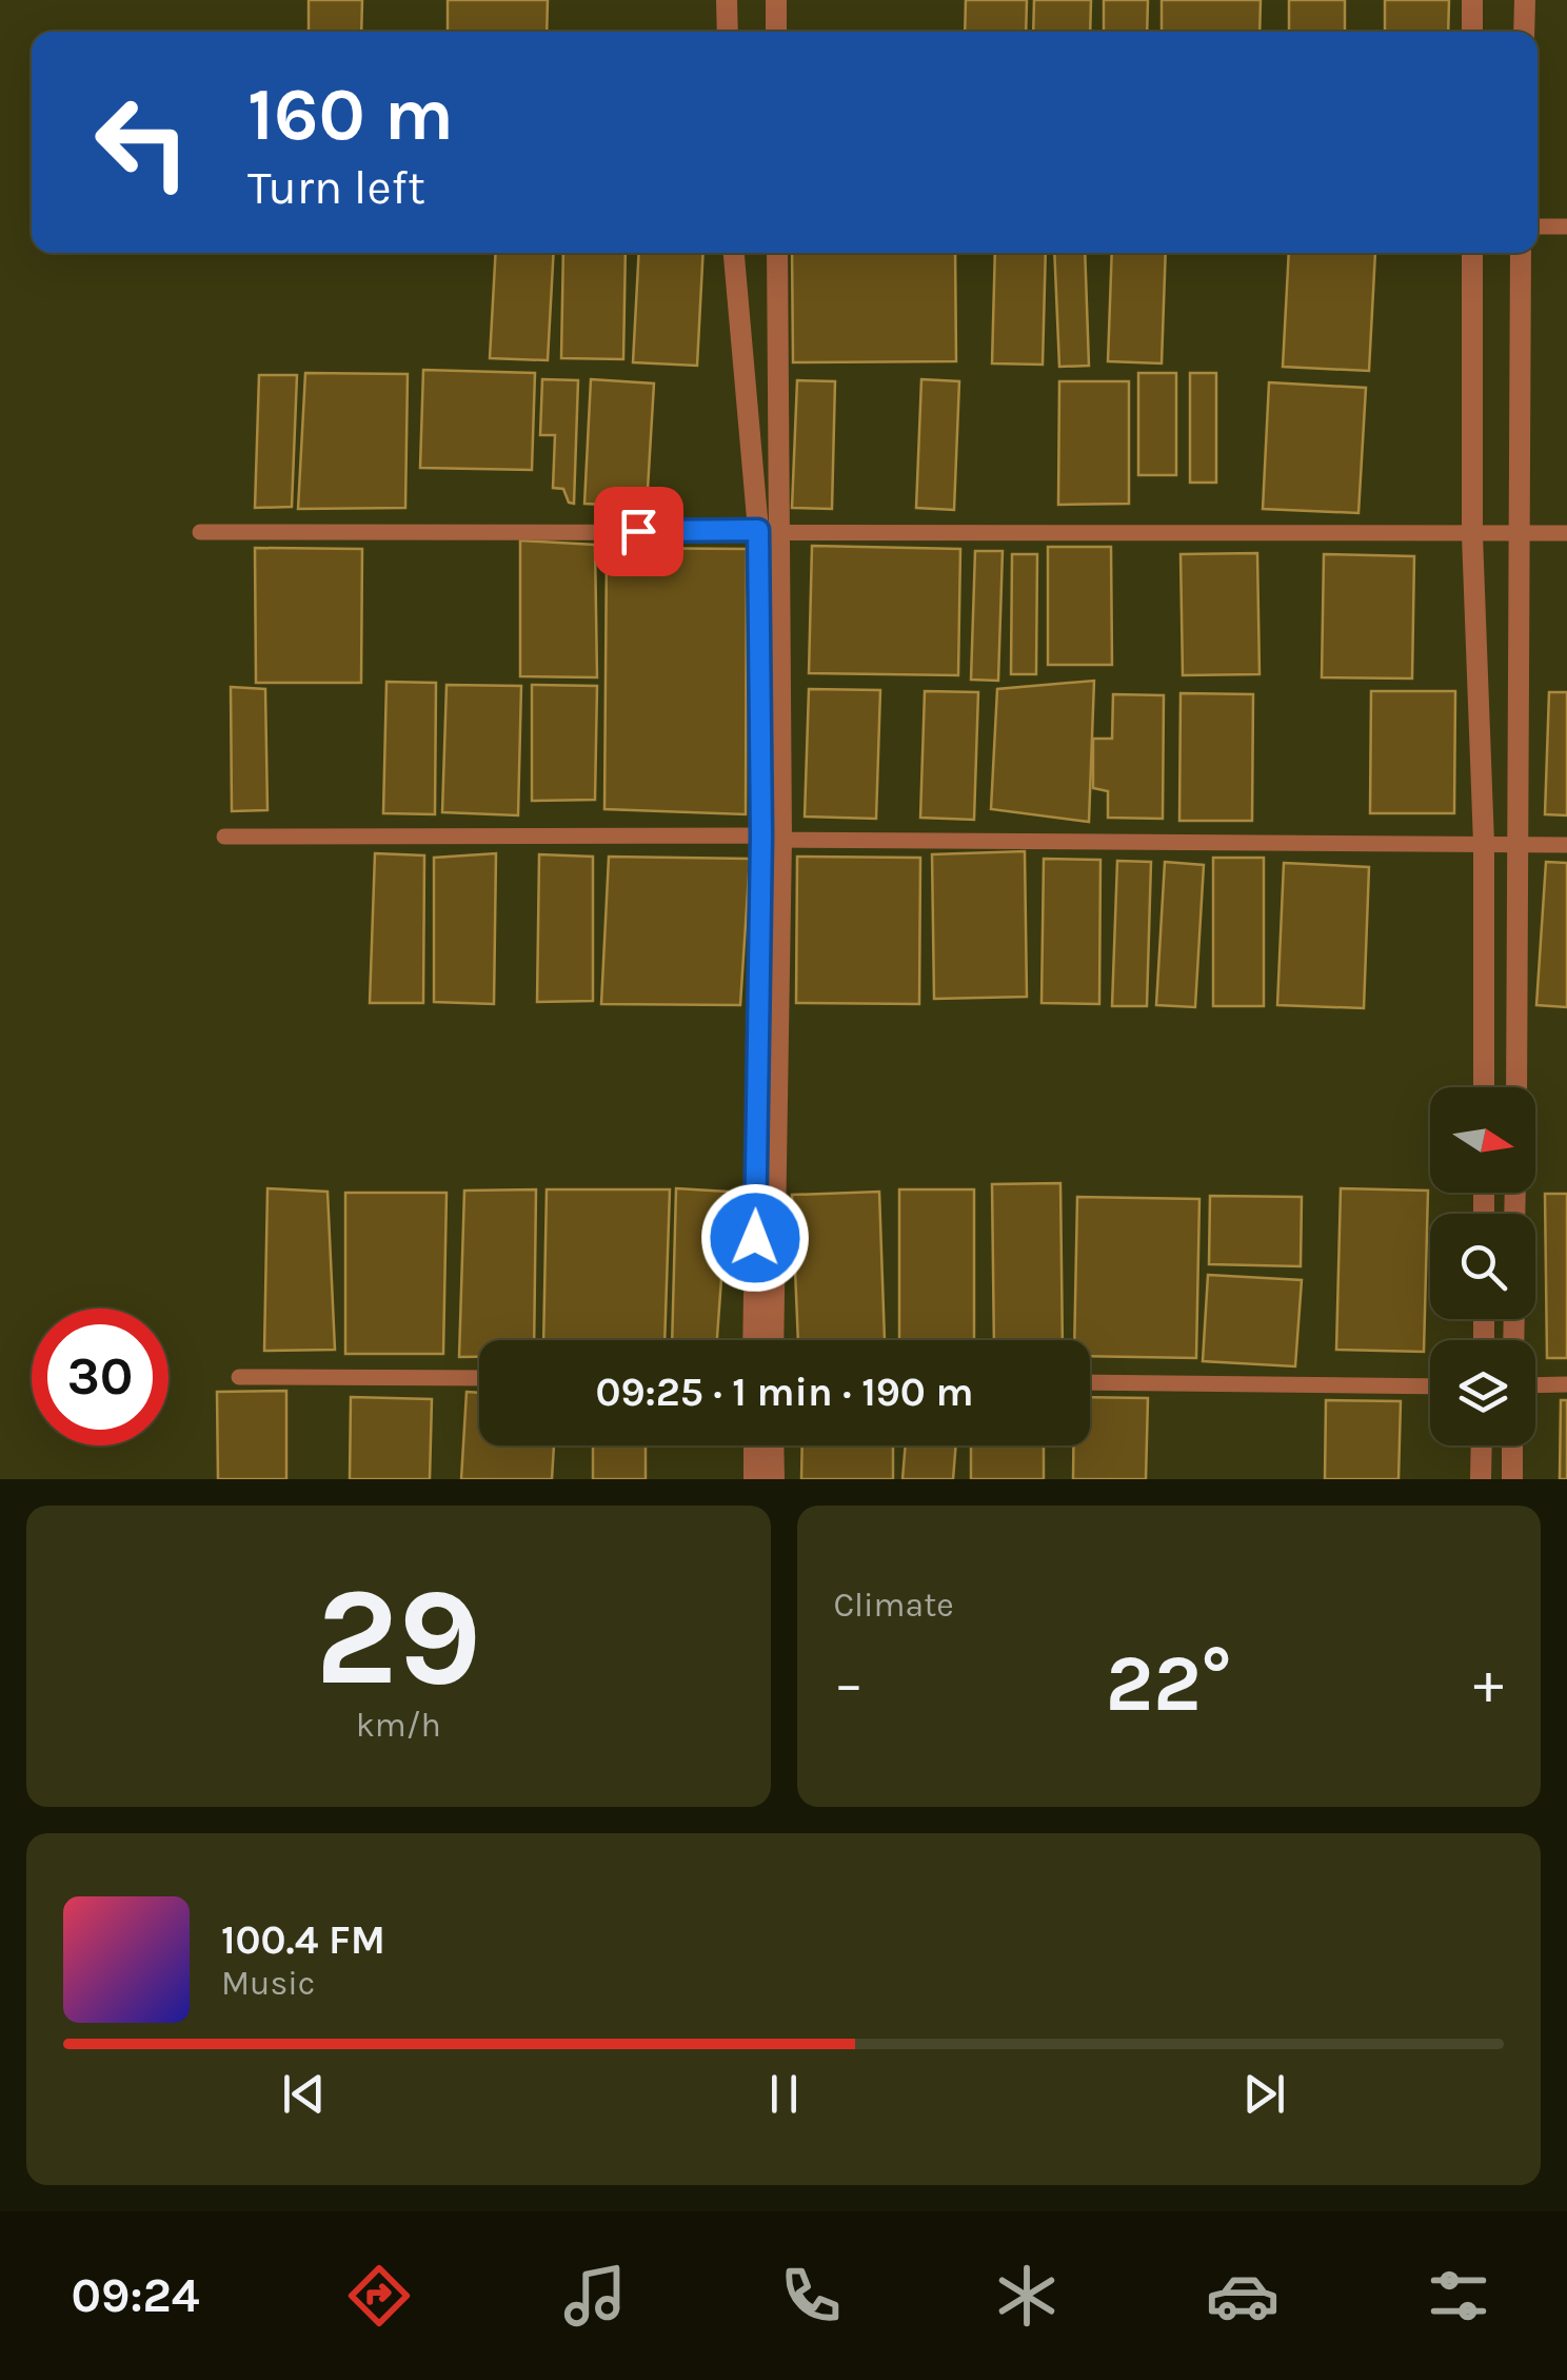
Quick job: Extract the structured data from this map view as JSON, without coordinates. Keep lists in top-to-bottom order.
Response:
{
  "north": "right",
  "page": {
    "turn": ["160 m", "Turn left"],
    "limit": "30",
    "trip": "09:25 · 1 min · 190 m",
    "tile": [
      ["29", "km/h"],
      "Climate"
    ],
    "heat": ["−", "22°", "+"],
    "song": ["100.4 FM", "Music"],
    "tabs": "09:24"
  }
}
